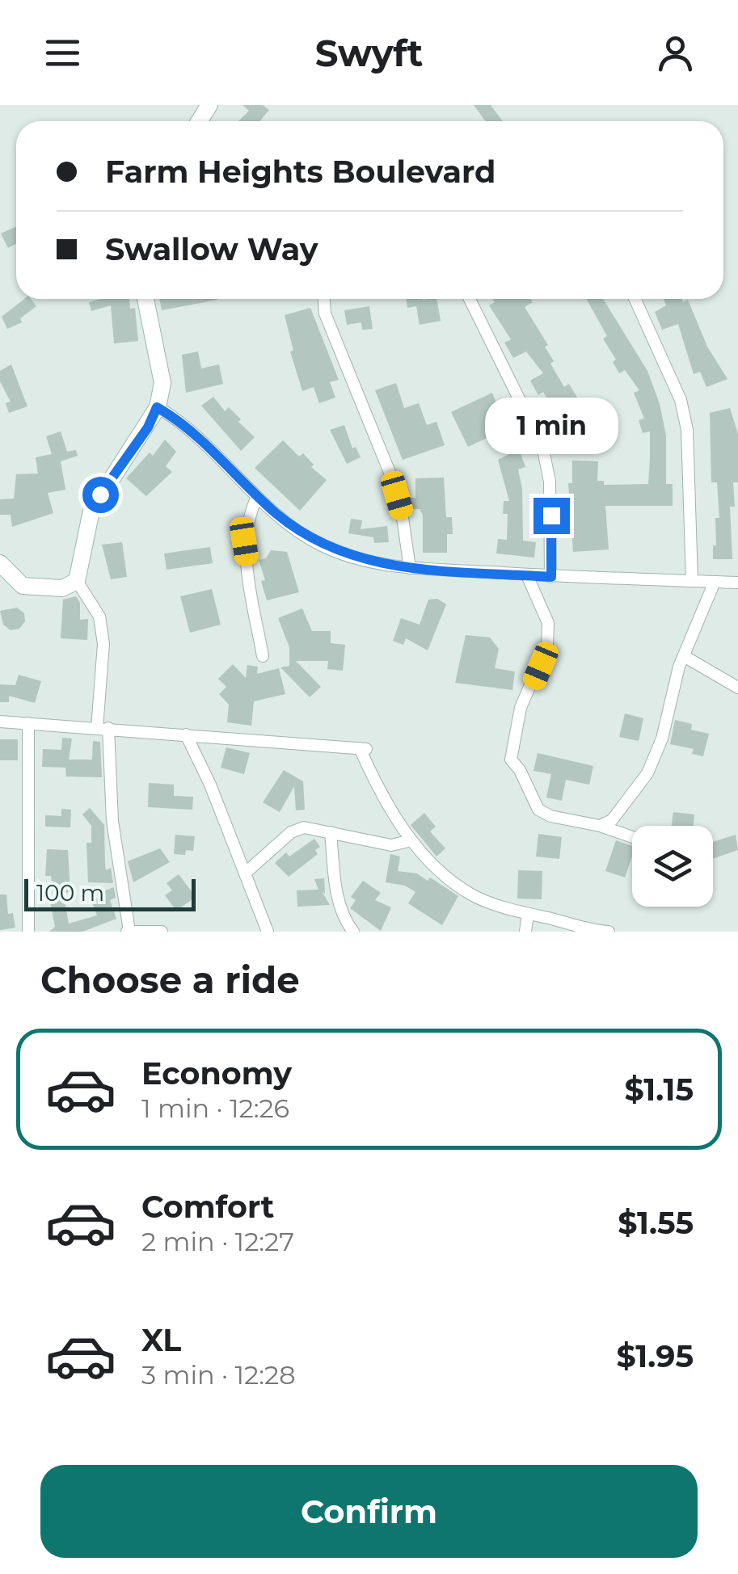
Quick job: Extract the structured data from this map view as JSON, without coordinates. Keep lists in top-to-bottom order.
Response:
{
  "scale_bar": "100 m",
  "page": {
    "header": "Swyft",
    "banner": ["Farm Heights Boulevard", "Swallow Way"],
    "bubble": "1 min",
    "scale": "100 m",
    "heading": "Choose a ride",
    "list": [
      {
        "name": "Economy",
        "note": "1 min · 12:26",
        "value": "$1.15"
      },
      {
        "name": "Comfort",
        "note": "2 min · 12:27",
        "value": "$1.55"
      },
      {
        "name": "XL",
        "note": "3 min · 12:28",
        "value": "$1.95"
      }
    ],
    "buttons": "Confirm"
  }
}
